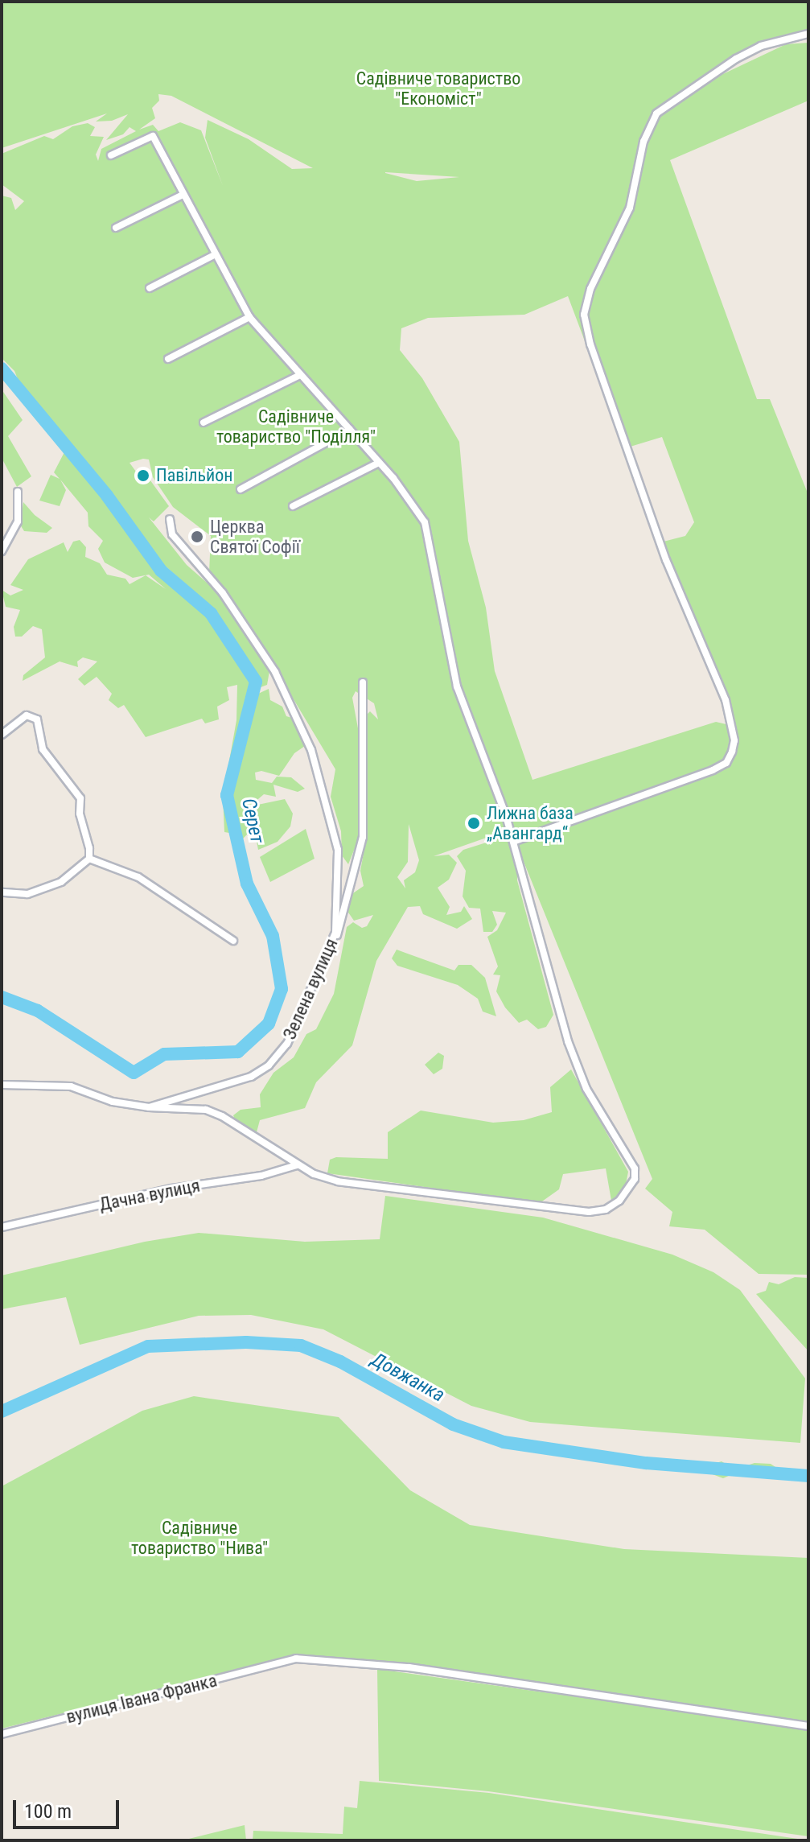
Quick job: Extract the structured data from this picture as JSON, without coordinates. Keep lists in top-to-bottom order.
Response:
{
  "streets": {
    "street": ["Зелена вулиця", "Дачна вулиця", "вулиця Івана Франка"]
  },
  "water": ["Серет", "Довжанка"],
  "parks": ["Садівниче товариство \"Економіст\"", "Садівниче товариство \"Поділля\"", "Садівниче товариство \"Нива\""],
  "places": ["Павільйон", "Церква Святої Софії", "Лижна база „Авангард“"],
  "scale_bar": "100 m"
}
